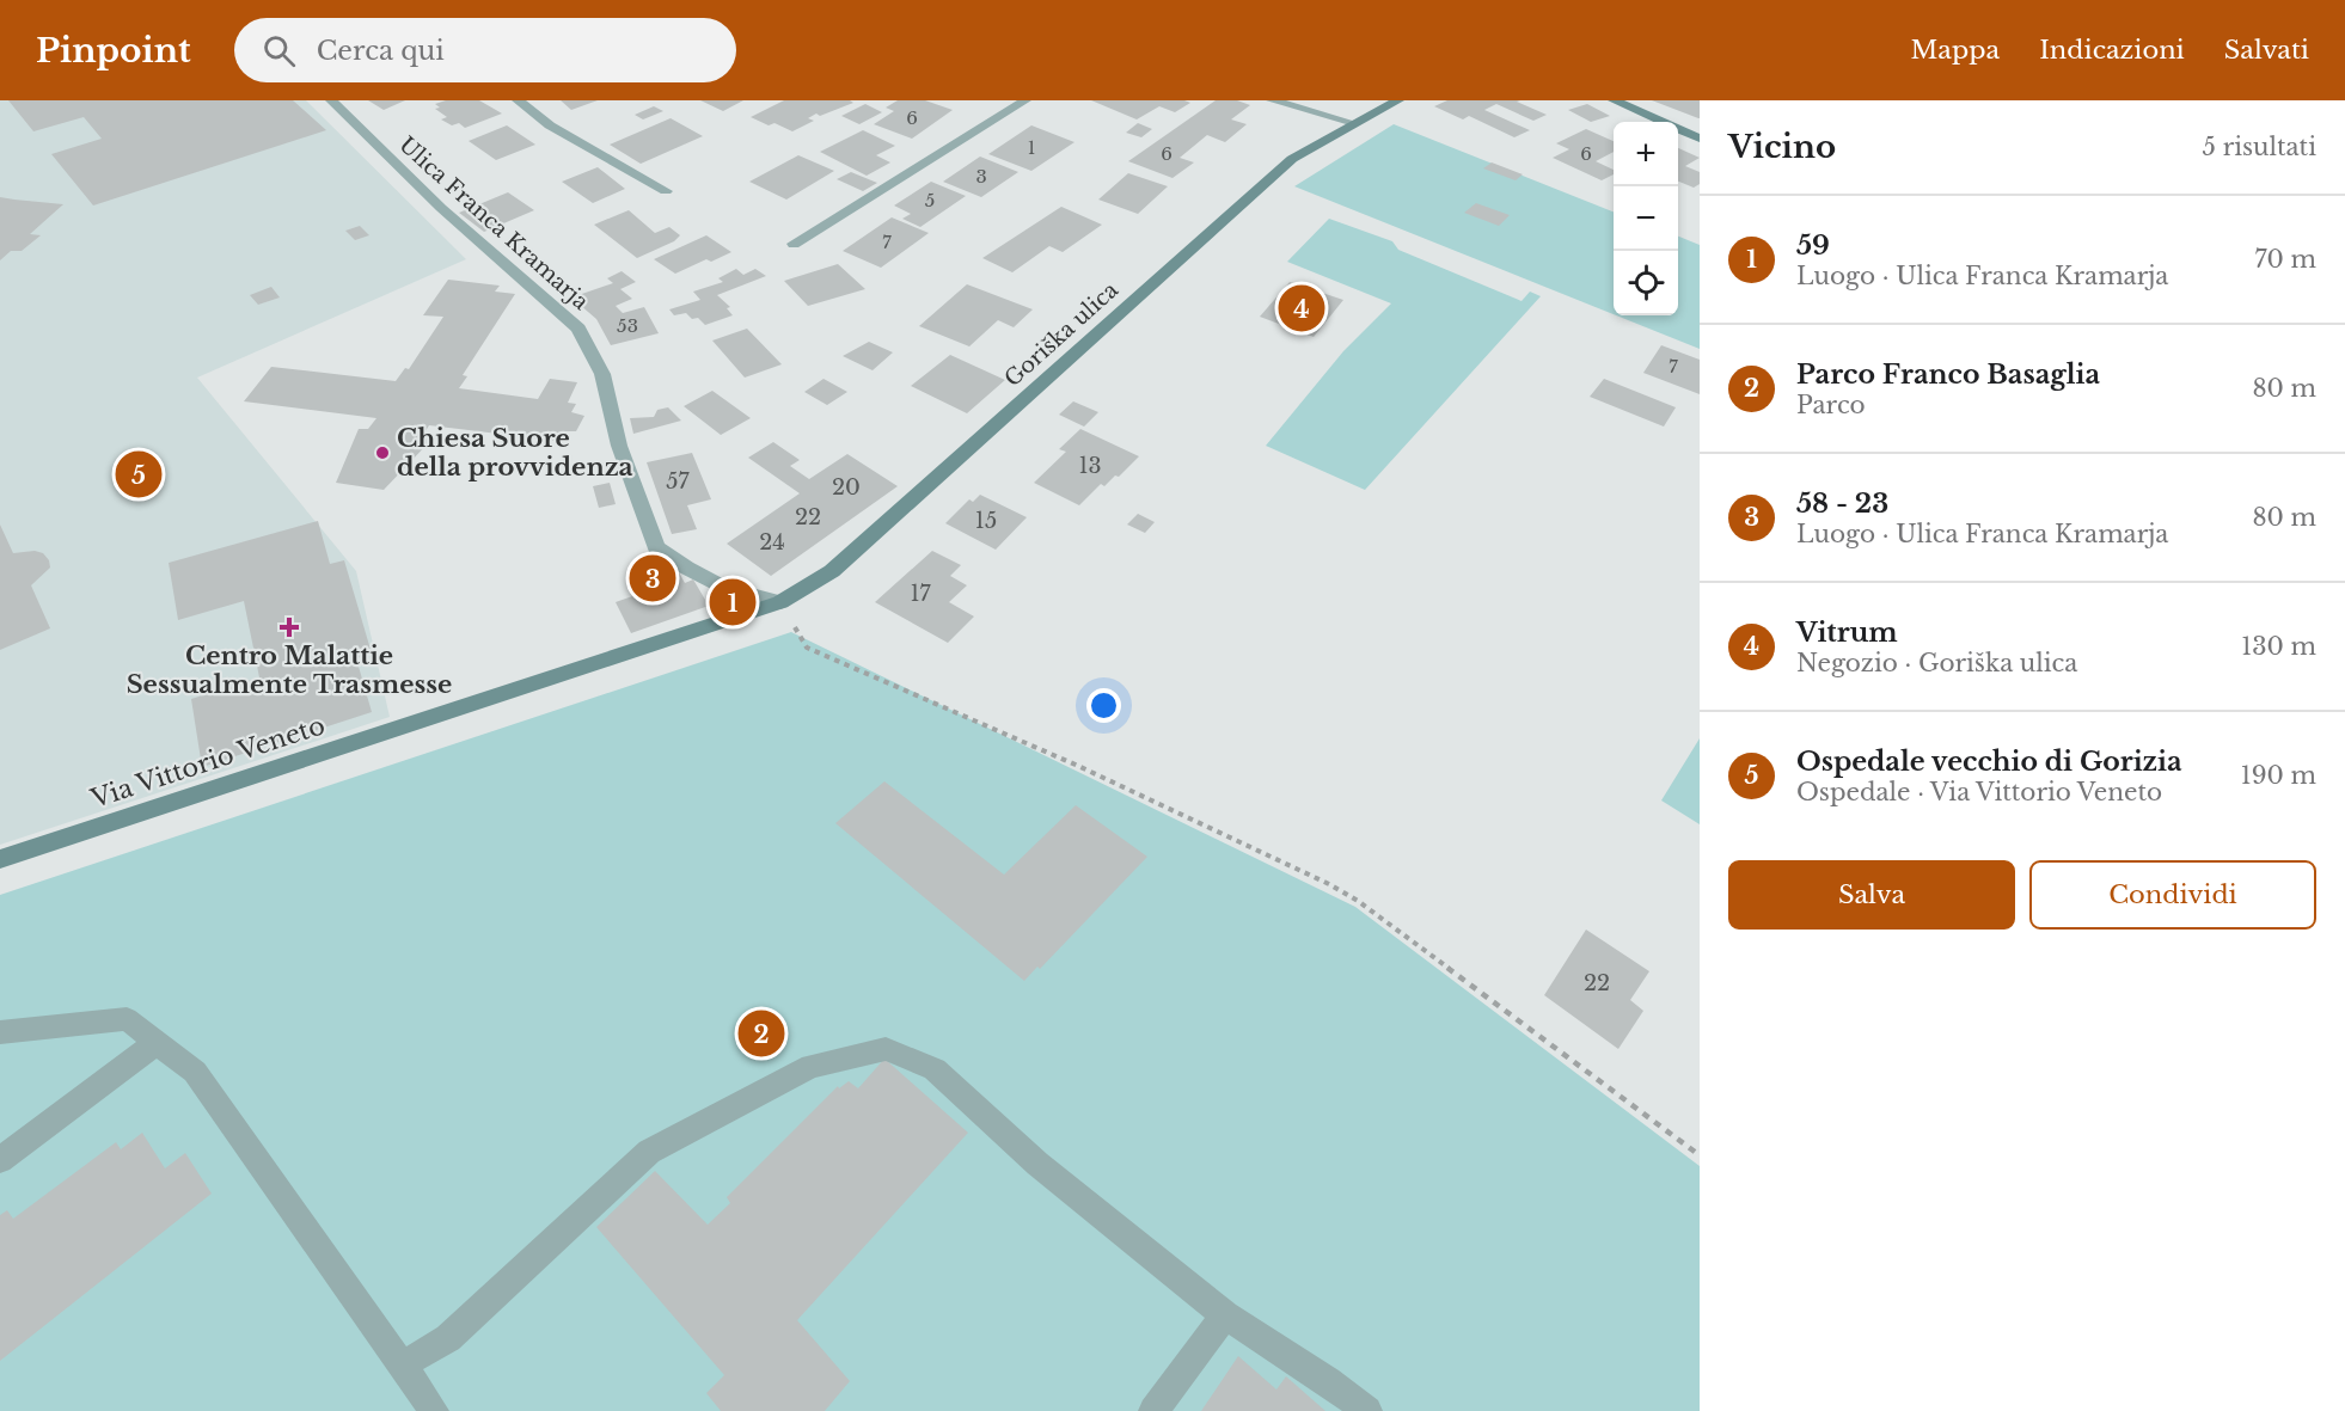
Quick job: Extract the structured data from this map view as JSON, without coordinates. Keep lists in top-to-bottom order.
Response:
{
  "streets": {
    "street": ["Ulica Franca Kramarja", "Goriška ulica", "Via Vittorio Veneto"]
  },
  "crossings": [
    ["Ulica Franca Kramarja", "Goriška ulica"],
    ["Ulica Franca Kramarja", "Via Vittorio Veneto"],
    ["Goriška ulica", "Via Vittorio Veneto"]
  ],
  "places": {
    "other": ["Chiesa Suore della provvidenza"],
    "health": ["Centro Malattie Sessualmente Trasmesse"]
  },
  "house_numbers": [
    "6",
    "1",
    "6",
    "6",
    "3",
    "5",
    "7",
    "53",
    "7",
    "13",
    "57",
    "20",
    "22",
    "15",
    "24",
    "17",
    "22"
  ],
  "page": {
    "header": "Pinpoint",
    "search": "Cerca qui",
    "nav": ["Mappa", "Indicazioni", "Salvati"],
    "heading": ["Vicino", "5 risultati"],
    "map_buttons": ["+", "−"],
    "list": [
      {
        "mark": "1",
        "name": "59",
        "note": "Luogo · Ulica Franca Kramarja",
        "value": "70 m"
      },
      {
        "mark": "2",
        "name": "Parco Franco Basaglia",
        "note": "Parco",
        "value": "80 m"
      },
      {
        "mark": "3",
        "name": "58 - 23",
        "note": "Luogo · Ulica Franca Kramarja",
        "value": "80 m"
      },
      {
        "mark": "4",
        "name": "Vitrum",
        "note": "Negozio · Goriška ulica",
        "value": "130 m"
      },
      {
        "mark": "5",
        "name": "Ospedale vecchio di Gorizia",
        "note": "Ospedale · Via Vittorio Veneto",
        "value": "190 m"
      }
    ],
    "pins": [
      "4",
      "5",
      "3",
      "1",
      "2"
    ],
    "buttons": ["Salva", "Condividi"]
  }
}
